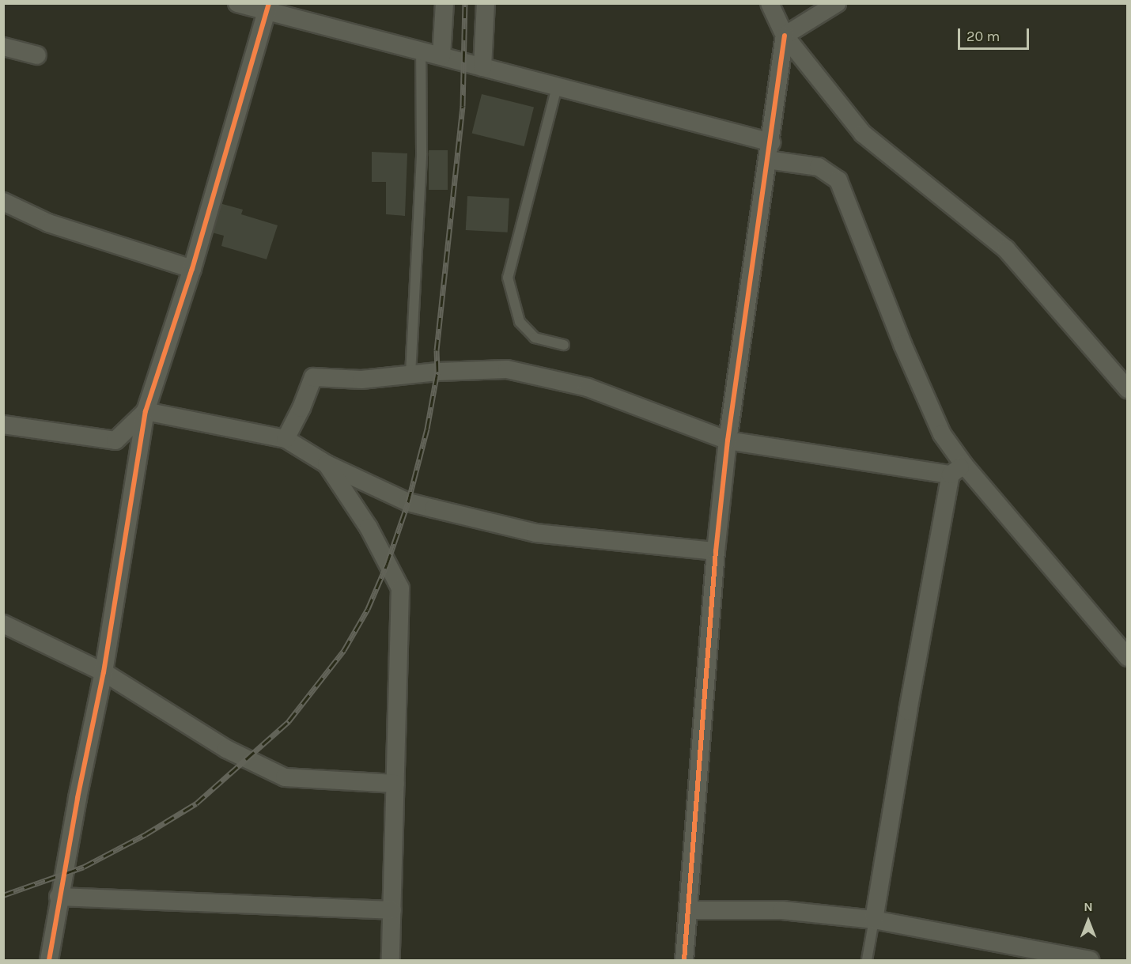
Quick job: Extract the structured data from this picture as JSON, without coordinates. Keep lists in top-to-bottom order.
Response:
{
  "scale_bar": "20 m",
  "north": "top"
}
